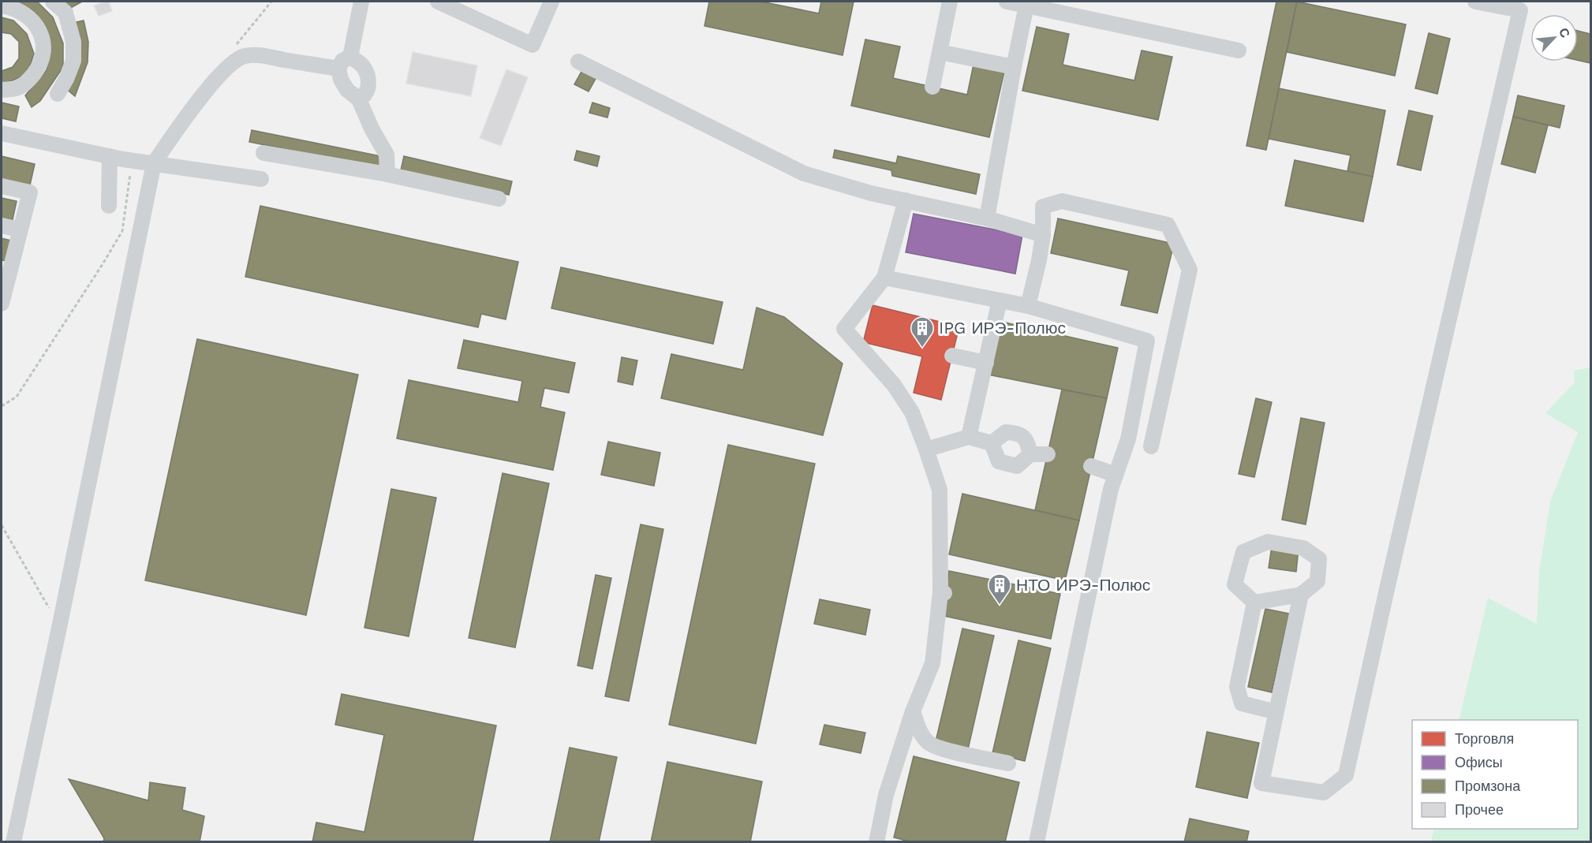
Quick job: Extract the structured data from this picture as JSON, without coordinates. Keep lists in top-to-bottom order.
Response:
{
  "places": {
    "building": ["IPG ИРЭ-Полюс", "НТО ИРЭ-Полюс"]
  },
  "legend": [
    "Торговля",
    "Офисы",
    "Промзона",
    "Прочее"
  ],
  "north": "top right"
}
